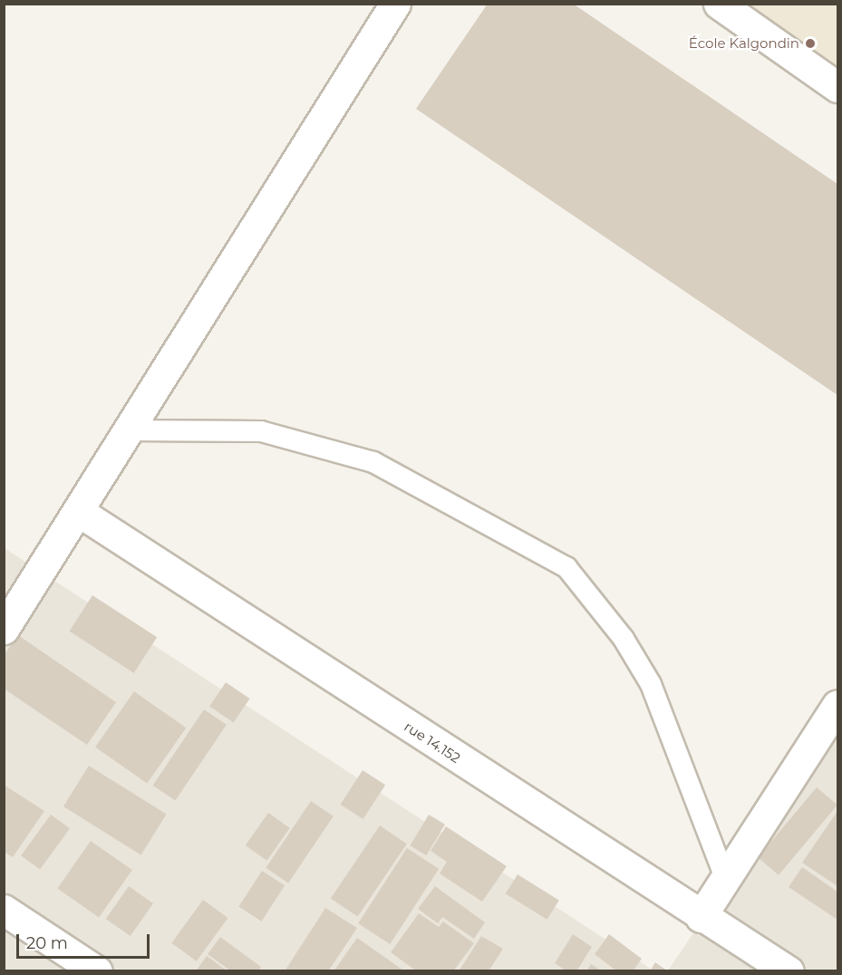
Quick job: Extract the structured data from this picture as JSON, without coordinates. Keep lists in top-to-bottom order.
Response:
{
  "streets": {
    "street": ["rue 14.152"]
  },
  "places": ["École Kalgondin"],
  "scale_bar": "20 m"
}
